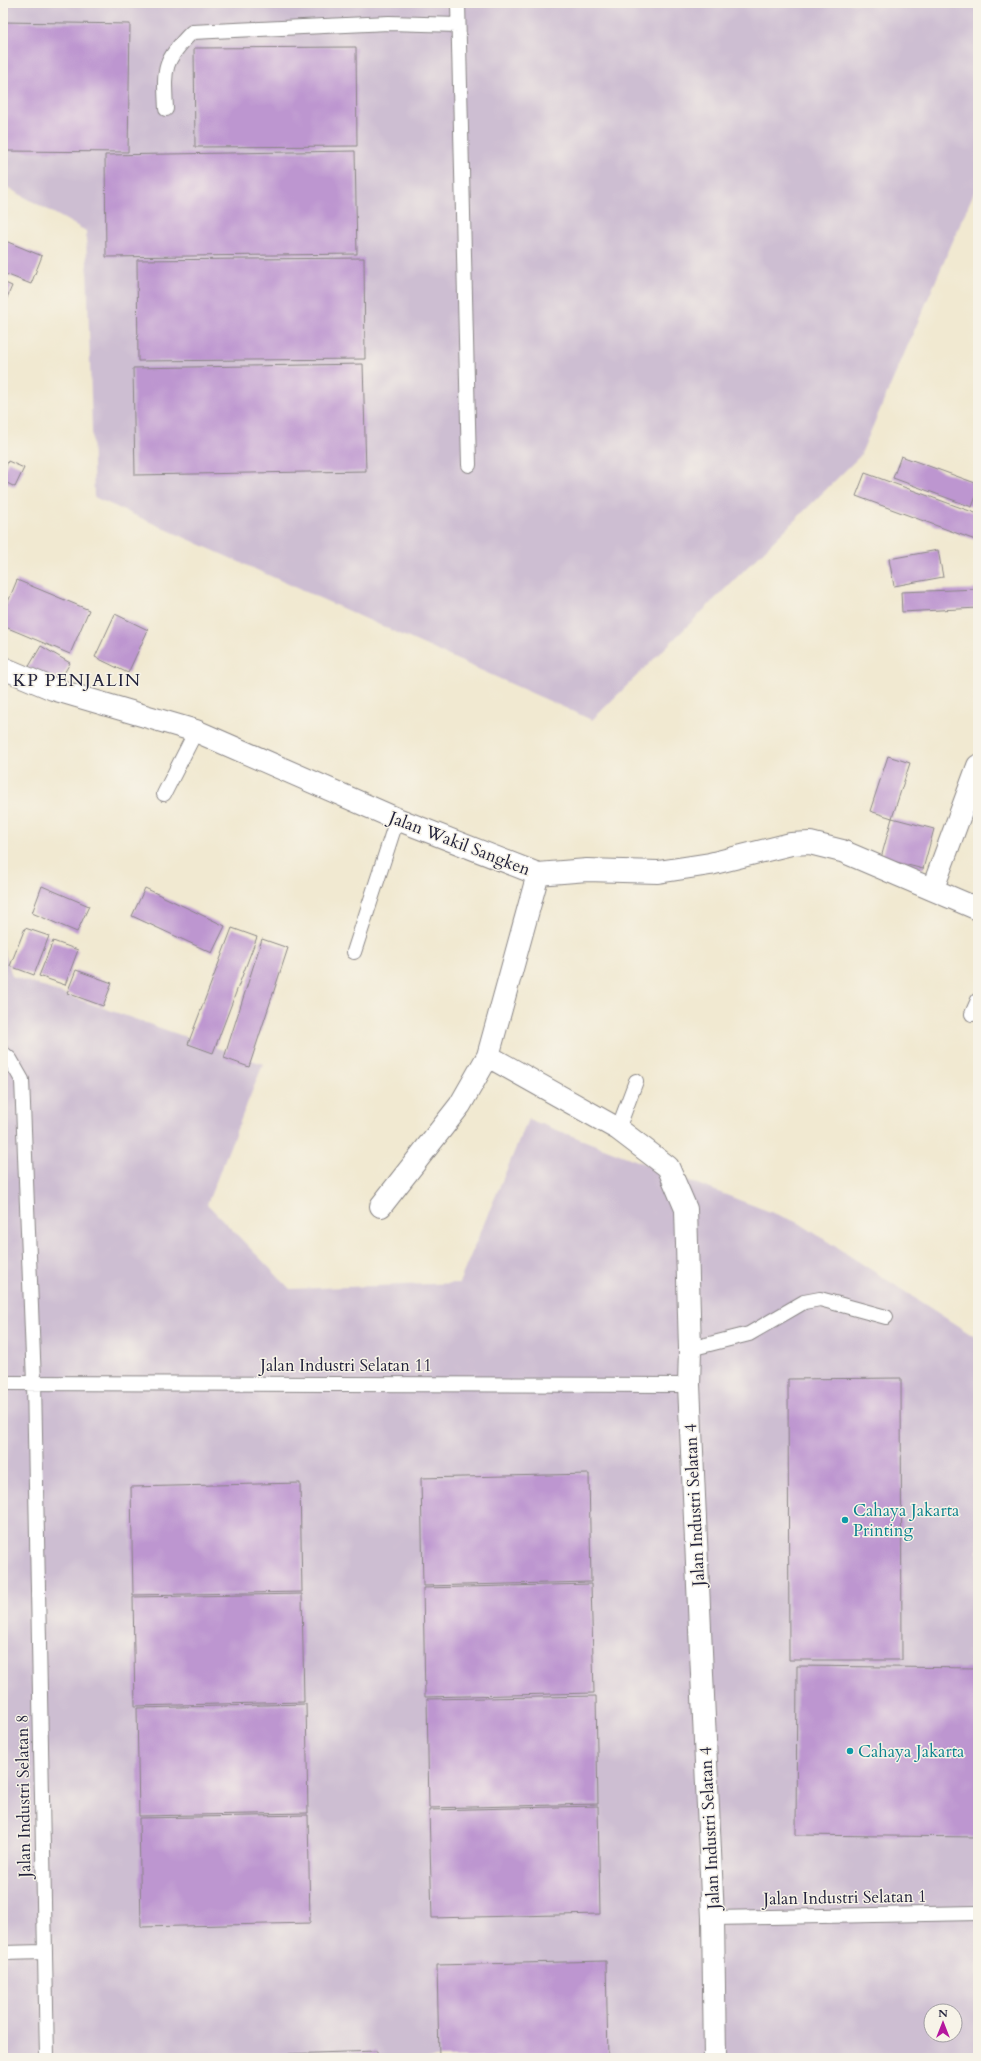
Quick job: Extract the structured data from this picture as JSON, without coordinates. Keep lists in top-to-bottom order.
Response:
{
  "streets": {
    "street": ["Jalan Wakil Sangken", "Jalan Industri Selatan 4"],
    "lane": ["Jalan Industri Selatan 11", "Jalan Industri Selatan 8", "Jalan Industri Selatan 1"]
  },
  "crossings": [
    ["Jalan Industri Selatan 11", "Jalan Industri Selatan 4"],
    ["Jalan Industri Selatan 11", "Jalan Industri Selatan 8"],
    ["Jalan Industri Selatan 4", "Jalan Industri Selatan 1"]
  ],
  "districts": ["KP PENJALIN"],
  "places": ["Cahaya Jakarta Printing", "Cahaya Jakarta"],
  "north": "top"
}
